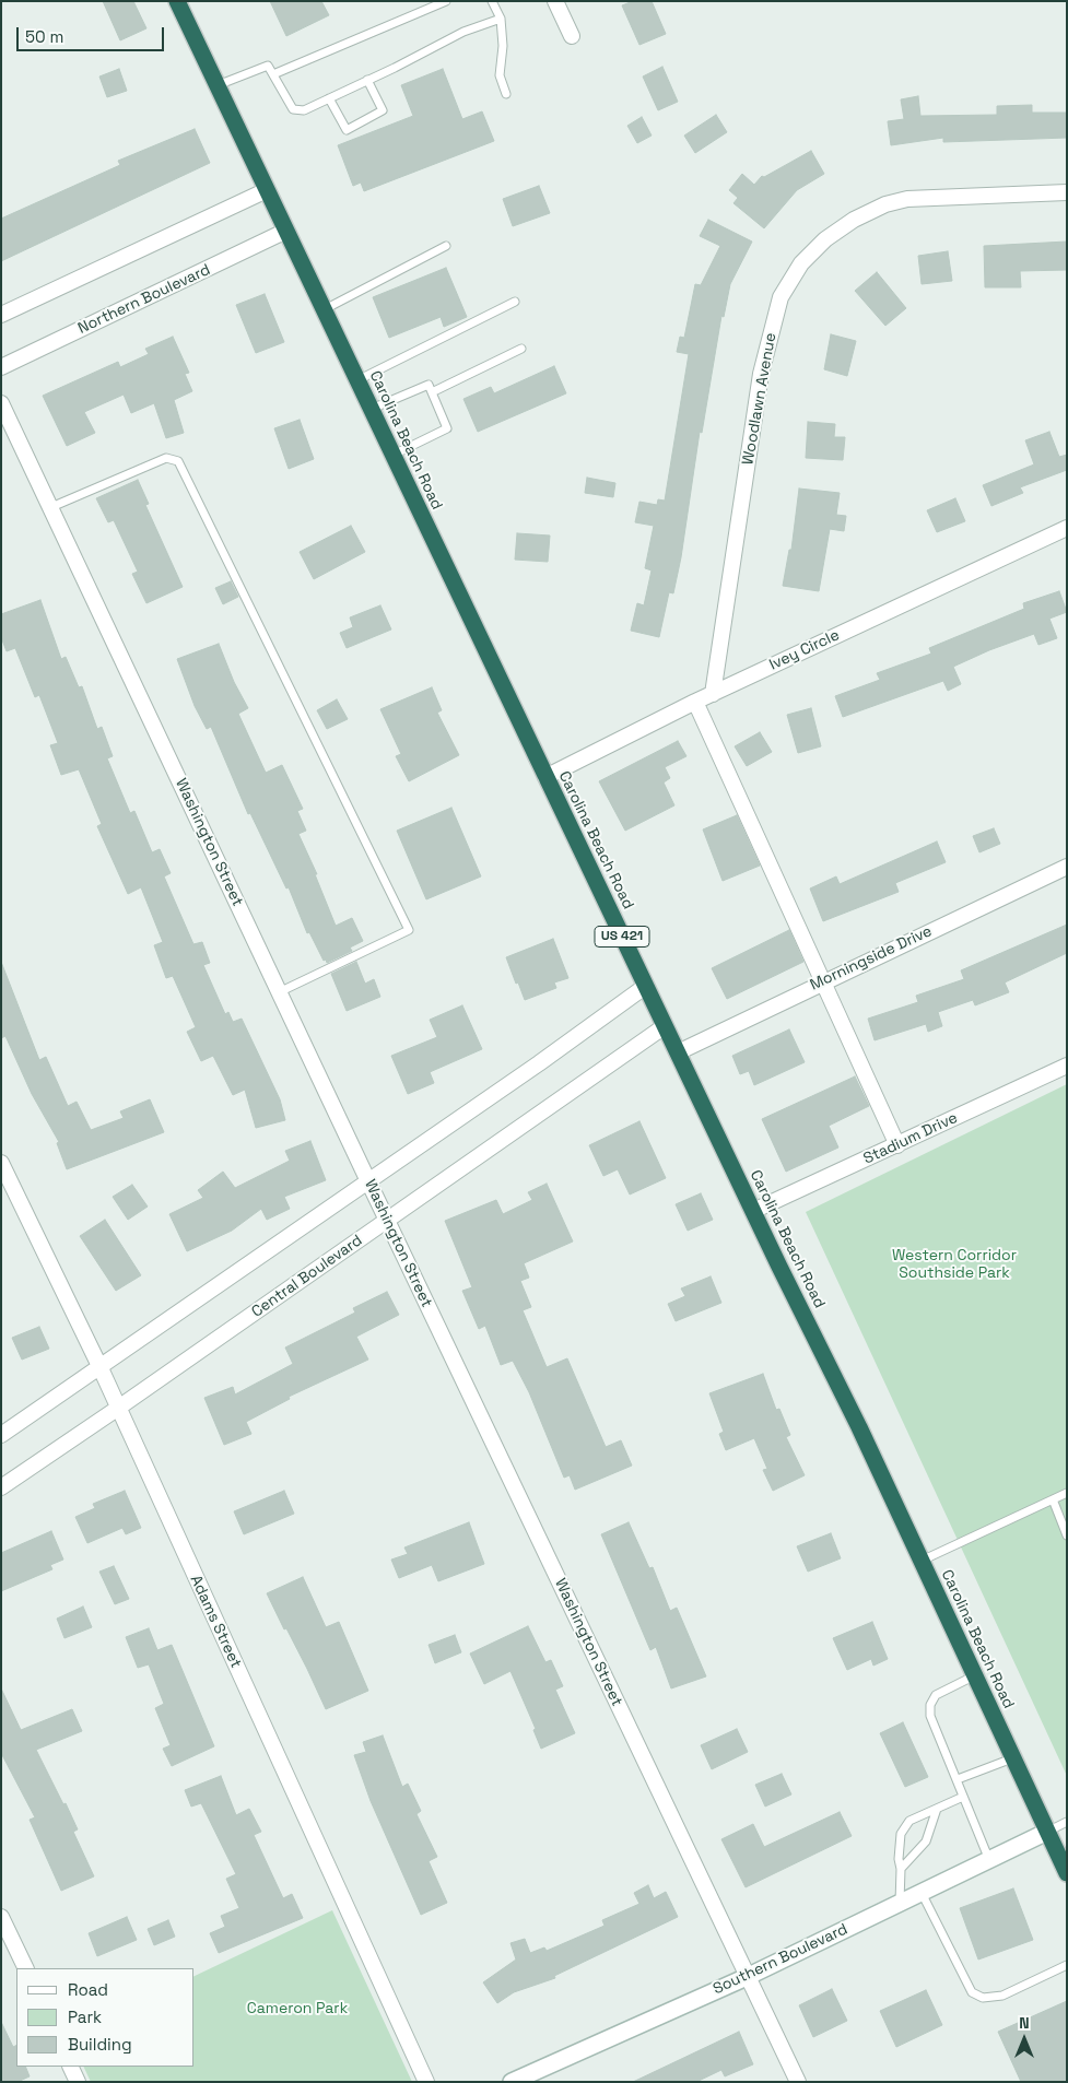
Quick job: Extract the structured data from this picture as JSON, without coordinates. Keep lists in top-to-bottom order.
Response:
{
  "streets": {
    "highway": ["Carolina Beach Road", "US 421"],
    "street": [
      "Northern Boulevard",
      "Woodlawn Avenue",
      "Ivey Circle",
      "Washington Street",
      "Morningside Drive",
      "Stadium Drive",
      "Central Boulevard",
      "Adams Street",
      "Southern Boulevard"
    ]
  },
  "crossings": [
    ["Northern Boulevard", "Carolina Beach Road"],
    ["Woodlawn Avenue", "Ivey Circle"],
    ["Carolina Beach Road", "Ivey Circle"],
    ["Carolina Beach Road", "Morningside Drive"],
    ["Carolina Beach Road", "Stadium Drive"],
    ["Carolina Beach Road", "Central Boulevard"],
    ["Carolina Beach Road", "Southern Boulevard"],
    ["Washington Street", "Central Boulevard"],
    ["Washington Street", "Southern Boulevard"],
    ["Central Boulevard", "Adams Street"]
  ],
  "parks": ["Western Corridor Southside Park", "Cameron Park"],
  "legend": ["Road", "Park", "Building"],
  "scale_bar": "50 m",
  "north": "top"
}
